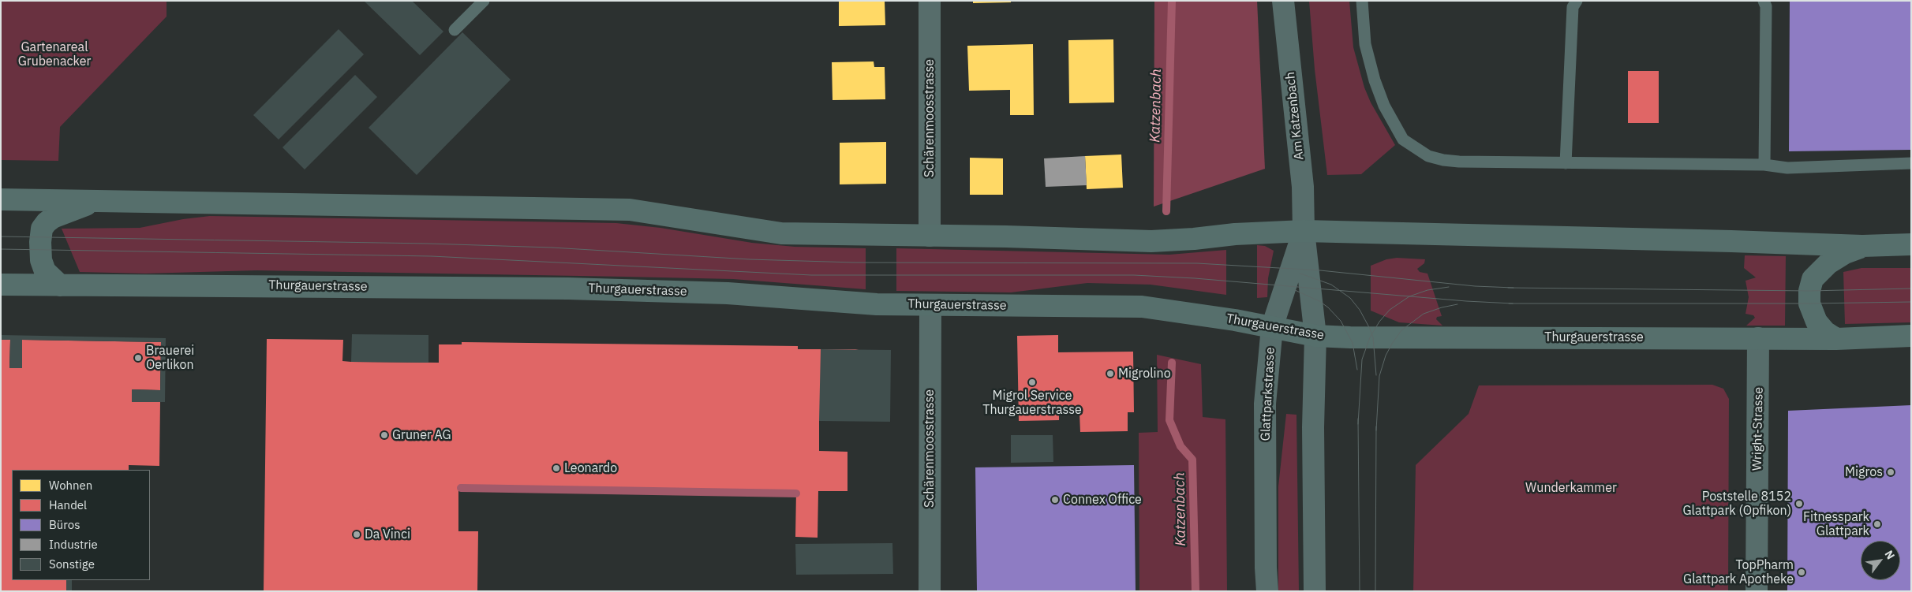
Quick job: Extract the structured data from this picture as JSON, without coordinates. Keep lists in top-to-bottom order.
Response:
{
  "streets": {
    "main road": ["Thurgauerstrasse"],
    "street": [
      "Am Katzenbach",
      "Schärenmoosstrasse",
      "Glattparkstrasse",
      "Wright-Strasse"
    ]
  },
  "crossings": [
    ["Am Katzenbach", "Glattparkstrasse"],
    ["Schärenmoosstrasse", "Thurgauerstrasse"],
    ["Thurgauerstrasse", "Glattparkstrasse"],
    ["Thurgauerstrasse", "Wright-Strasse"]
  ],
  "water": ["Katzenbach"],
  "parks": ["Gartenareal Grubenacker", "Wunderkammer"],
  "places": [
    "Brauerei Oerlikon",
    "Migrolino",
    "Migrol Service Thurgauerstrasse",
    "Gruner AG",
    "Leonardo",
    "Migros",
    "Connex Office",
    "Poststelle 8152 Glattpark (Opfikon)",
    "Fitnesspark Glattpark",
    "Da Vinci",
    "TopPharm Glattpark Apotheke"
  ],
  "legend": [
    "Wohnen",
    "Handel",
    "Büros",
    "Industrie",
    "Sonstige"
  ],
  "north": "top right"
}
